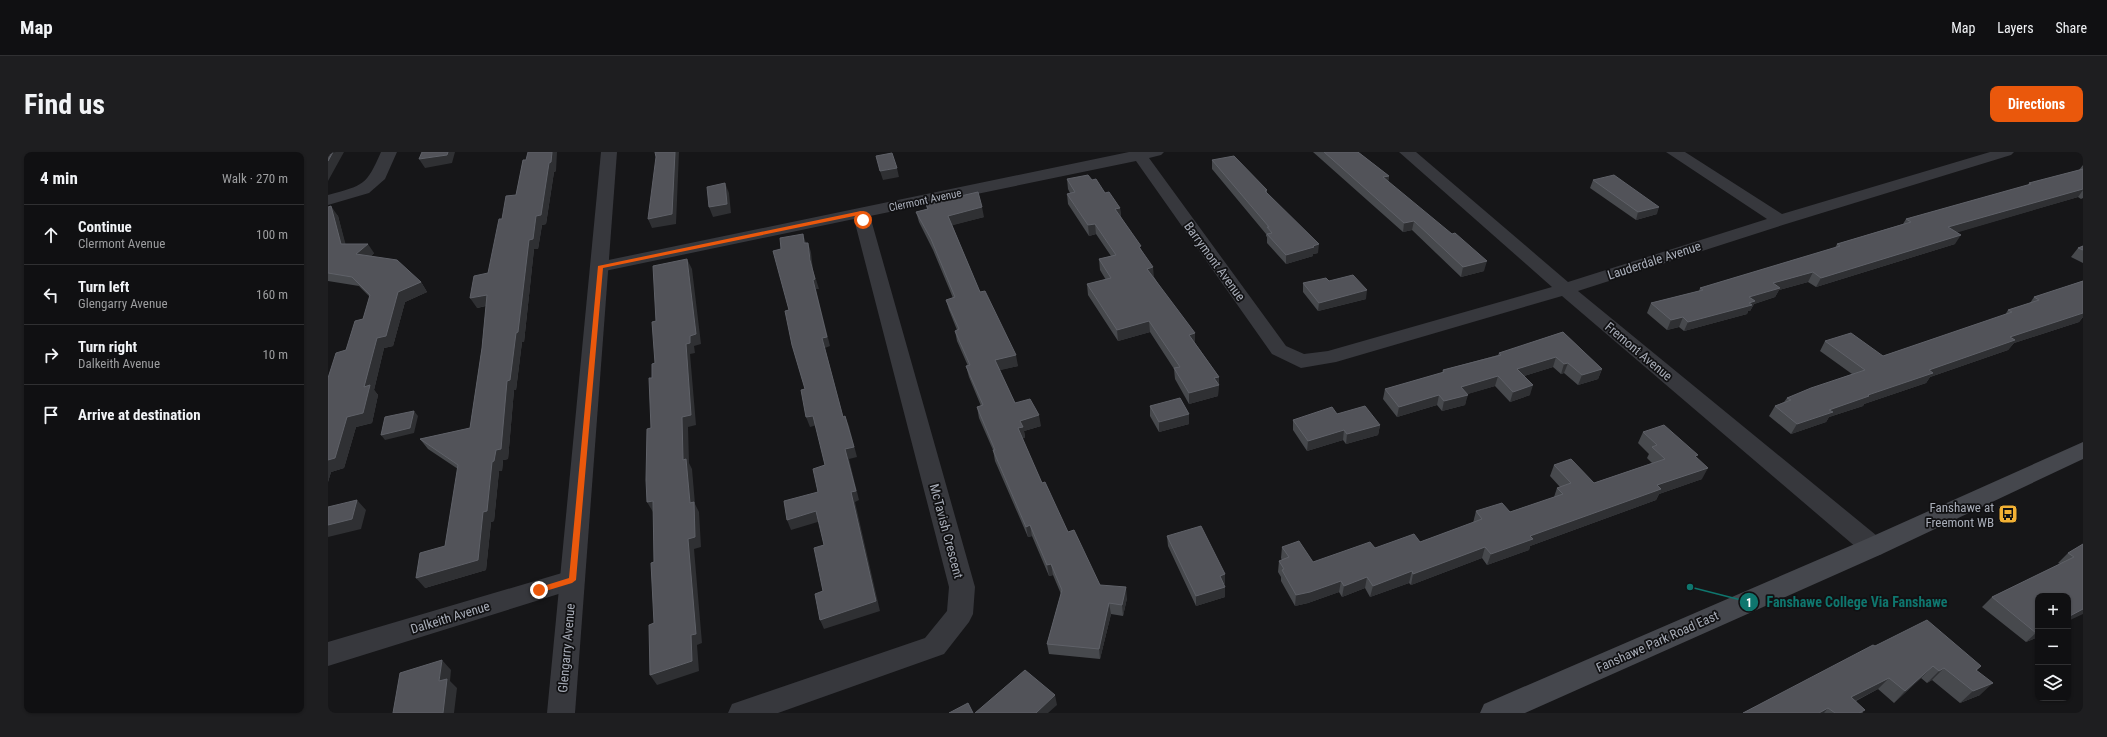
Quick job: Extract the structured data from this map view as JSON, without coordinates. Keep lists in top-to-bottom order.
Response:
{
  "streets": {
    "main road": ["Fanshawe Park Road East"],
    "street": [
      "Clermont Avenue",
      "Lauderdale Avenue",
      "Barrymont Avenue",
      "Fremont Avenue",
      "McTavish Crescent",
      "Dalkeith Avenue",
      "Glengarry Avenue"
    ]
  },
  "crossings": [
    ["Clermont Avenue", "Barrymont Avenue"],
    ["Clermont Avenue", "McTavish Crescent"],
    ["Clermont Avenue", "Glengarry Avenue"],
    ["Lauderdale Avenue", "Barrymont Avenue"],
    ["Lauderdale Avenue", "Fremont Avenue"],
    ["Fremont Avenue", "Fanshawe Park Road East"],
    ["Dalkeith Avenue", "Glengarry Avenue"]
  ],
  "places": {
    "bus stop": ["Fanshawe at Freemont WB"],
    "other": ["Fanshawe College Via Fanshawe"]
  },
  "page": {
    "header": "Map",
    "nav": ["Map", "Layers", "Share"],
    "buttons": "Directions",
    "title": "Find us",
    "heading": ["4 min", "Walk · 270 m"],
    "list": [
      ["Continue", "Clermont Avenue", "100 m"],
      ["Turn left", "Glengarry Avenue", "160 m"],
      ["Turn right", "Dalkeith Avenue", "10 m"],
      "Arrive at destination"
    ],
    "map_buttons": ["+", "−"]
  }
}
